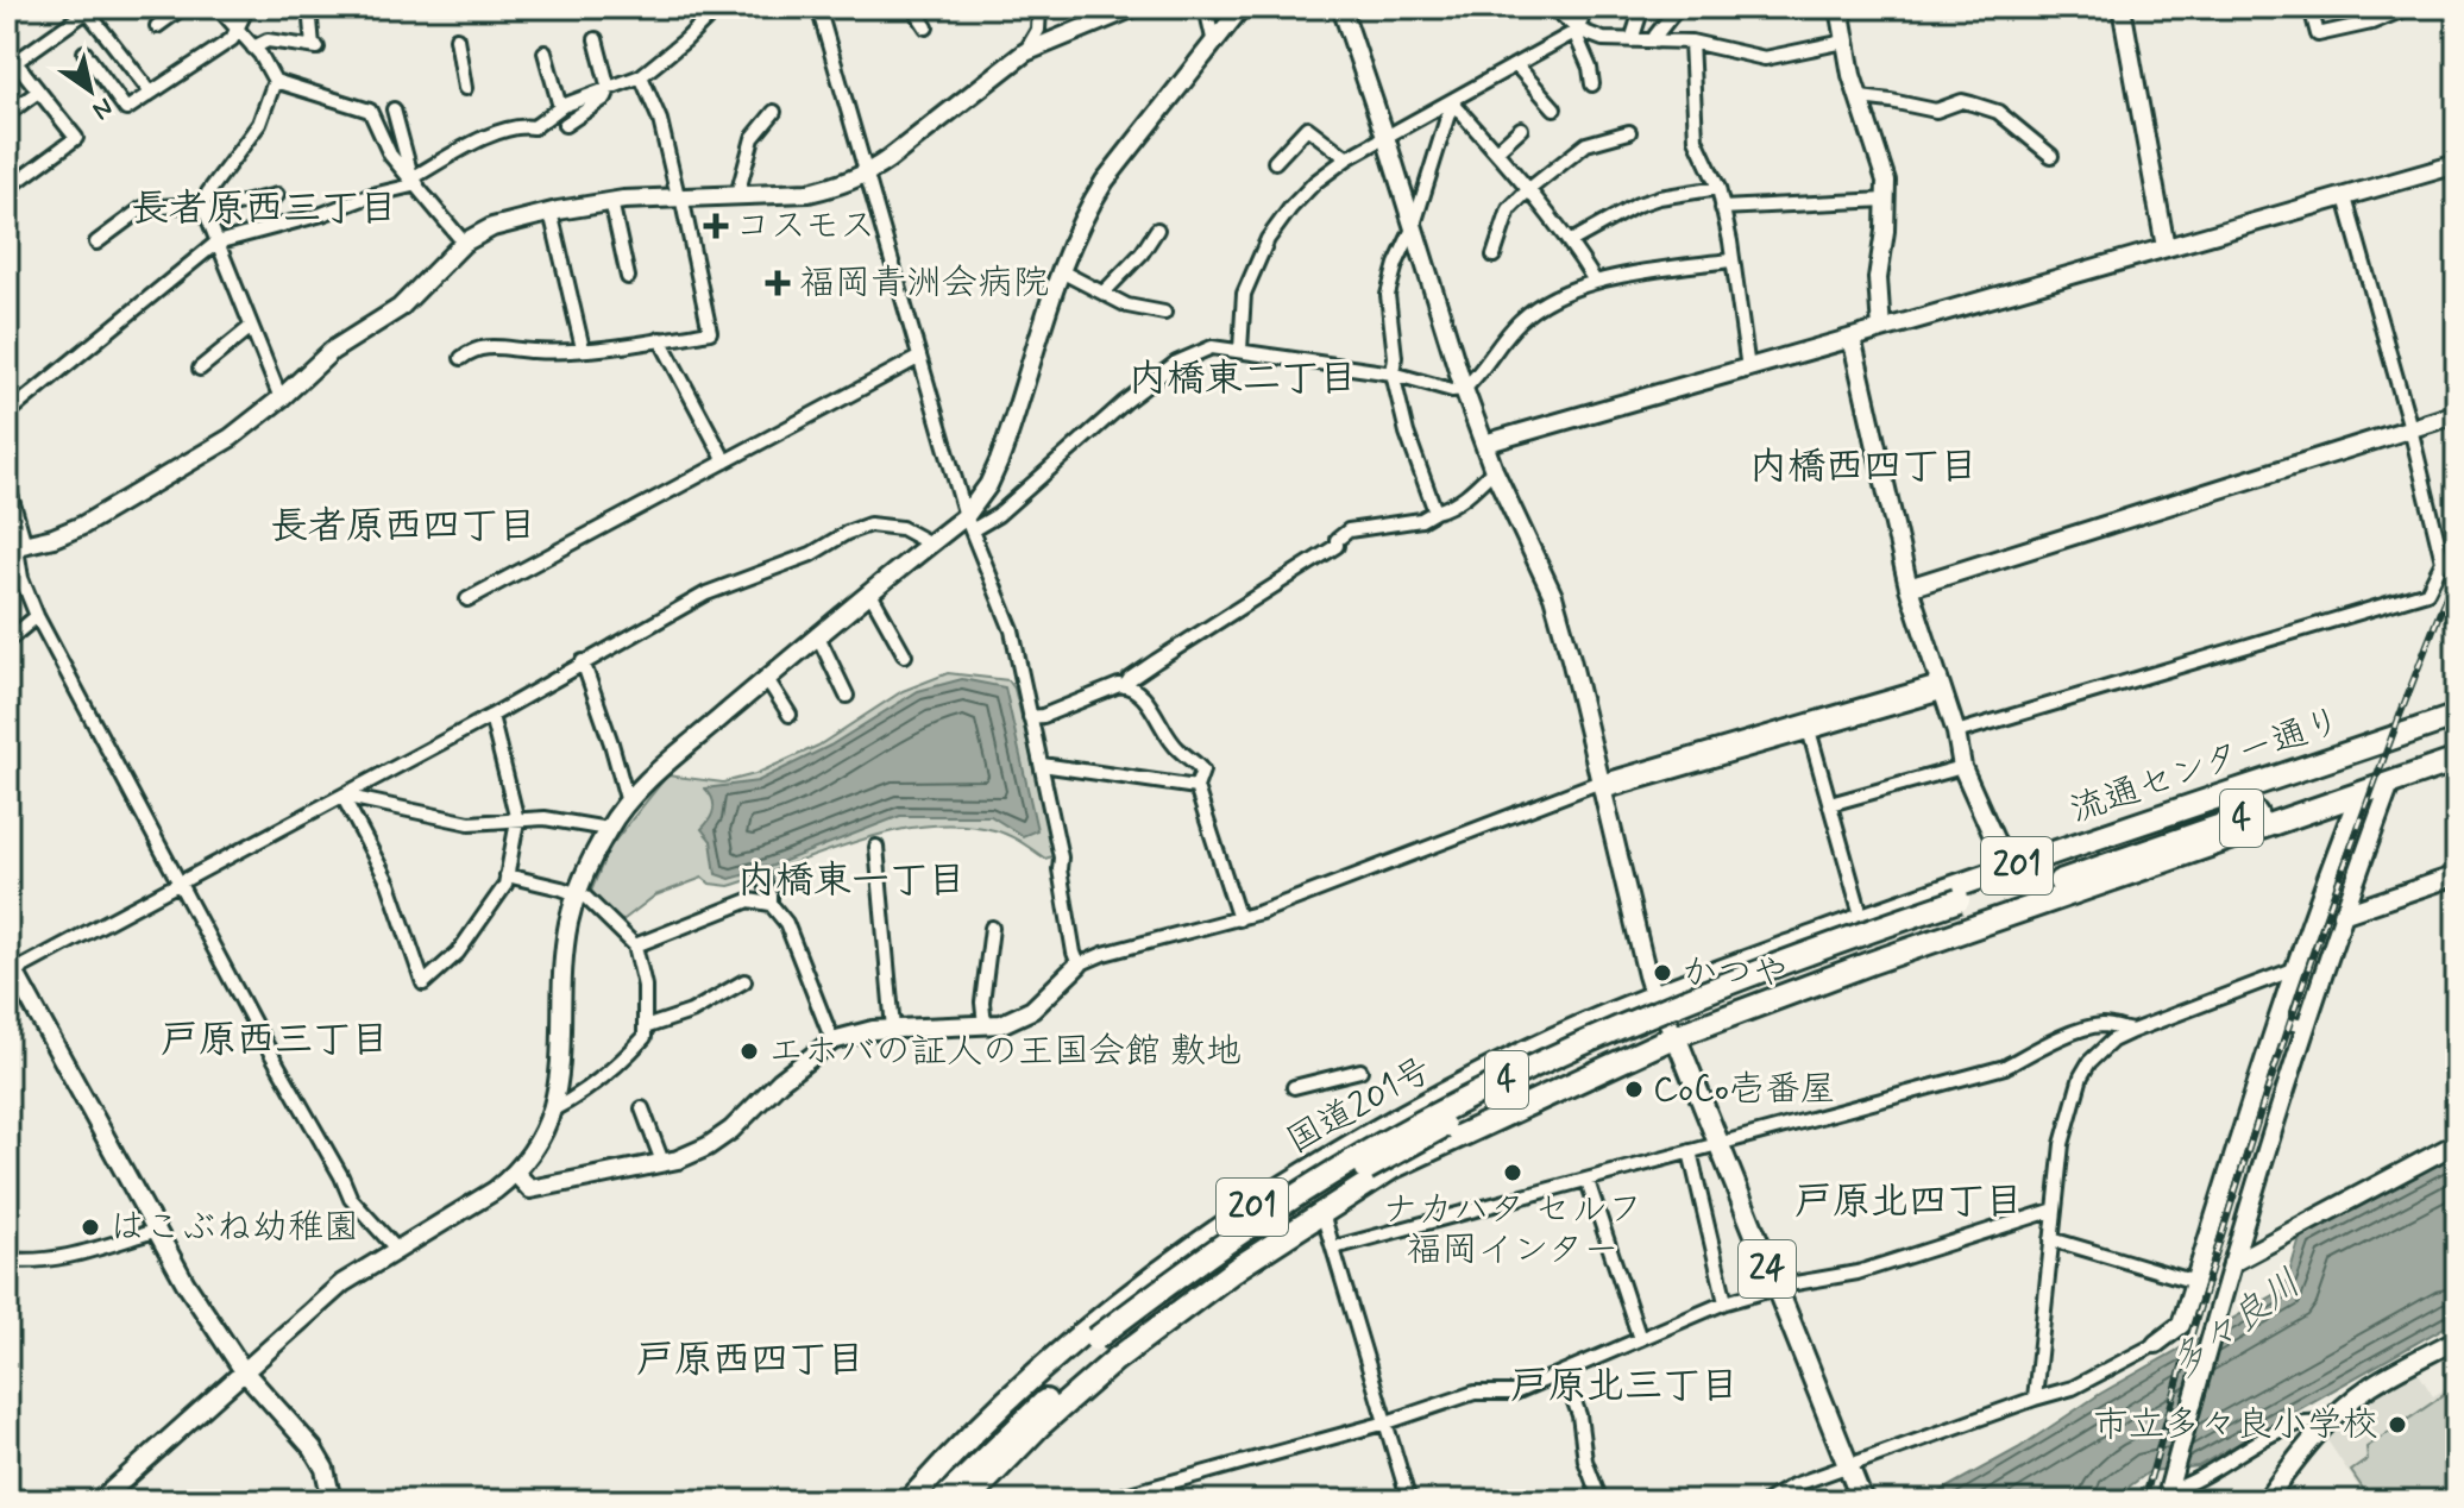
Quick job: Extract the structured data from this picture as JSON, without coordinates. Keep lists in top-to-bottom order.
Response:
{
  "streets": {
    "highway": [
      "流通センター通り",
      "4",
      "201",
      "国道201号"
    ],
    "main road": ["24"]
  },
  "crossings": [
    ["流通センター通り", "国道201号"],
    ["201", "国道201号"],
    ["201", "24"],
    ["国道201号", "24"]
  ],
  "districts": [
    "長者原西三丁目",
    "内橋東二丁目",
    "内橋西四丁目",
    "長者原西四丁目",
    "内橋東一丁目",
    "戸原西三丁目",
    "戸原北四丁目",
    "戸原西四丁目",
    "戸原北三丁目"
  ],
  "water": ["多々良川"],
  "places": {
    "health": ["コスモス", "福岡青洲会病院"],
    "other": [
      "かつや",
      "エホバの証人の王国会館 敷地",
      "CoCo壱番屋",
      "ナカハタ セルフ 福岡インター",
      "はこぶね幼稚園",
      "市立多々良小学校"
    ]
  },
  "north": "bottom right"
}
